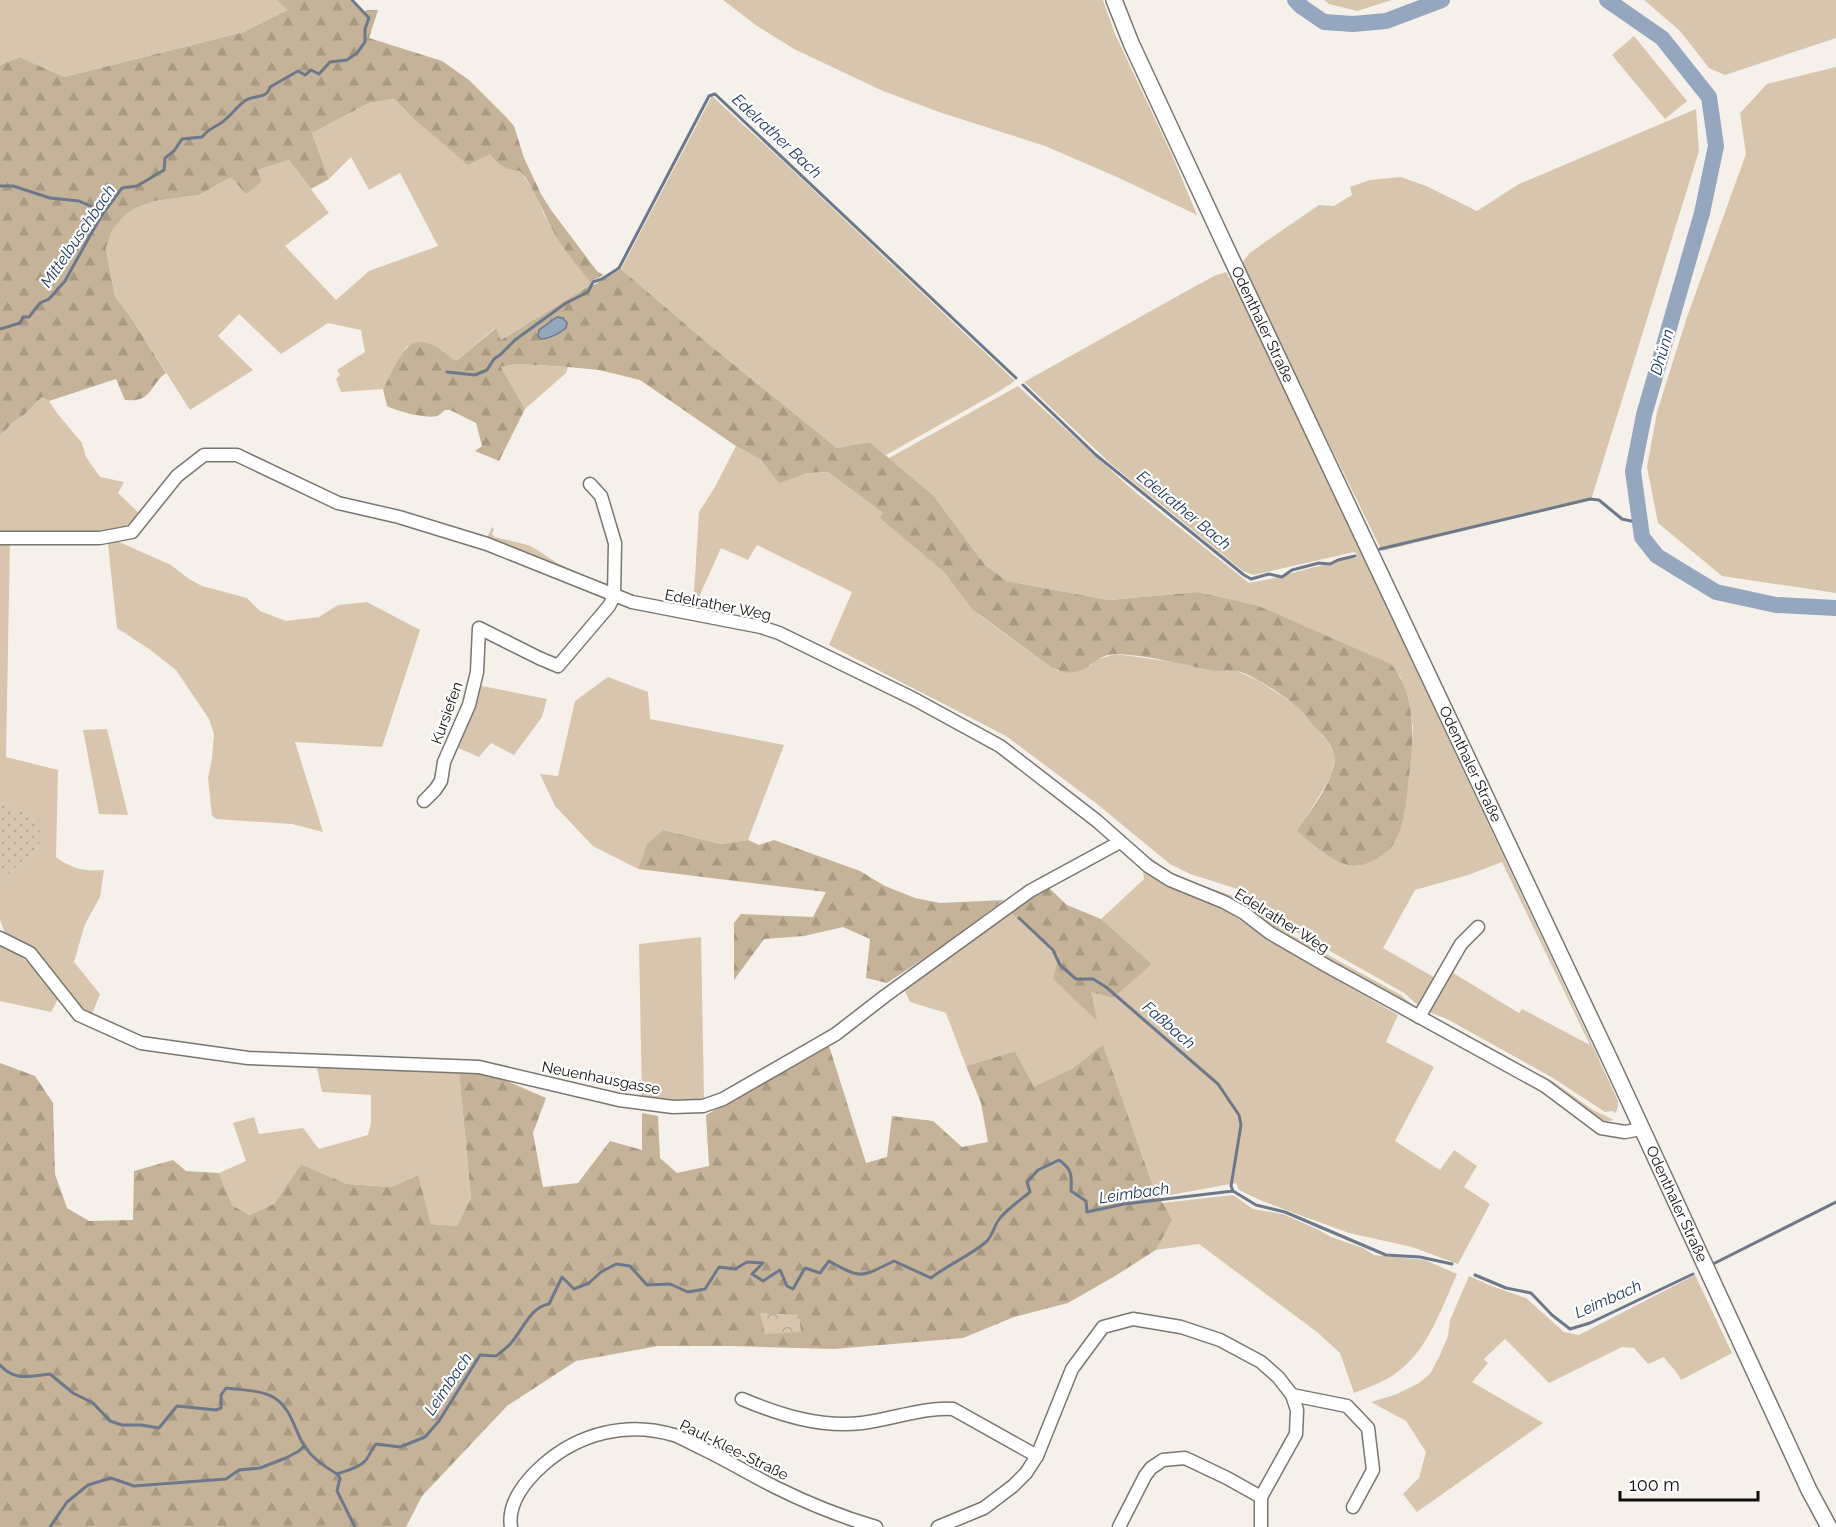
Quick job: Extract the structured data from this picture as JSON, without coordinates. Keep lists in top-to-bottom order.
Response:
{
  "streets": {
    "main road": ["Odenthaler Straße"],
    "street": [
      "Edelrather Weg",
      "Kursiefen",
      "Neuenhausgasse",
      "Paul-Klee-Straße"
    ]
  },
  "crossings": [
    ["Odenthaler Straße", "Edelrather Weg"],
    ["Edelrather Weg", "Kursiefen"],
    ["Edelrather Weg", "Neuenhausgasse"]
  ],
  "water": [
    "Edelrather Bach",
    "Mittelbuschbach",
    "Dhünn",
    "Faßbach",
    "Leimbach"
  ],
  "scale_bar": "100 m"
}
